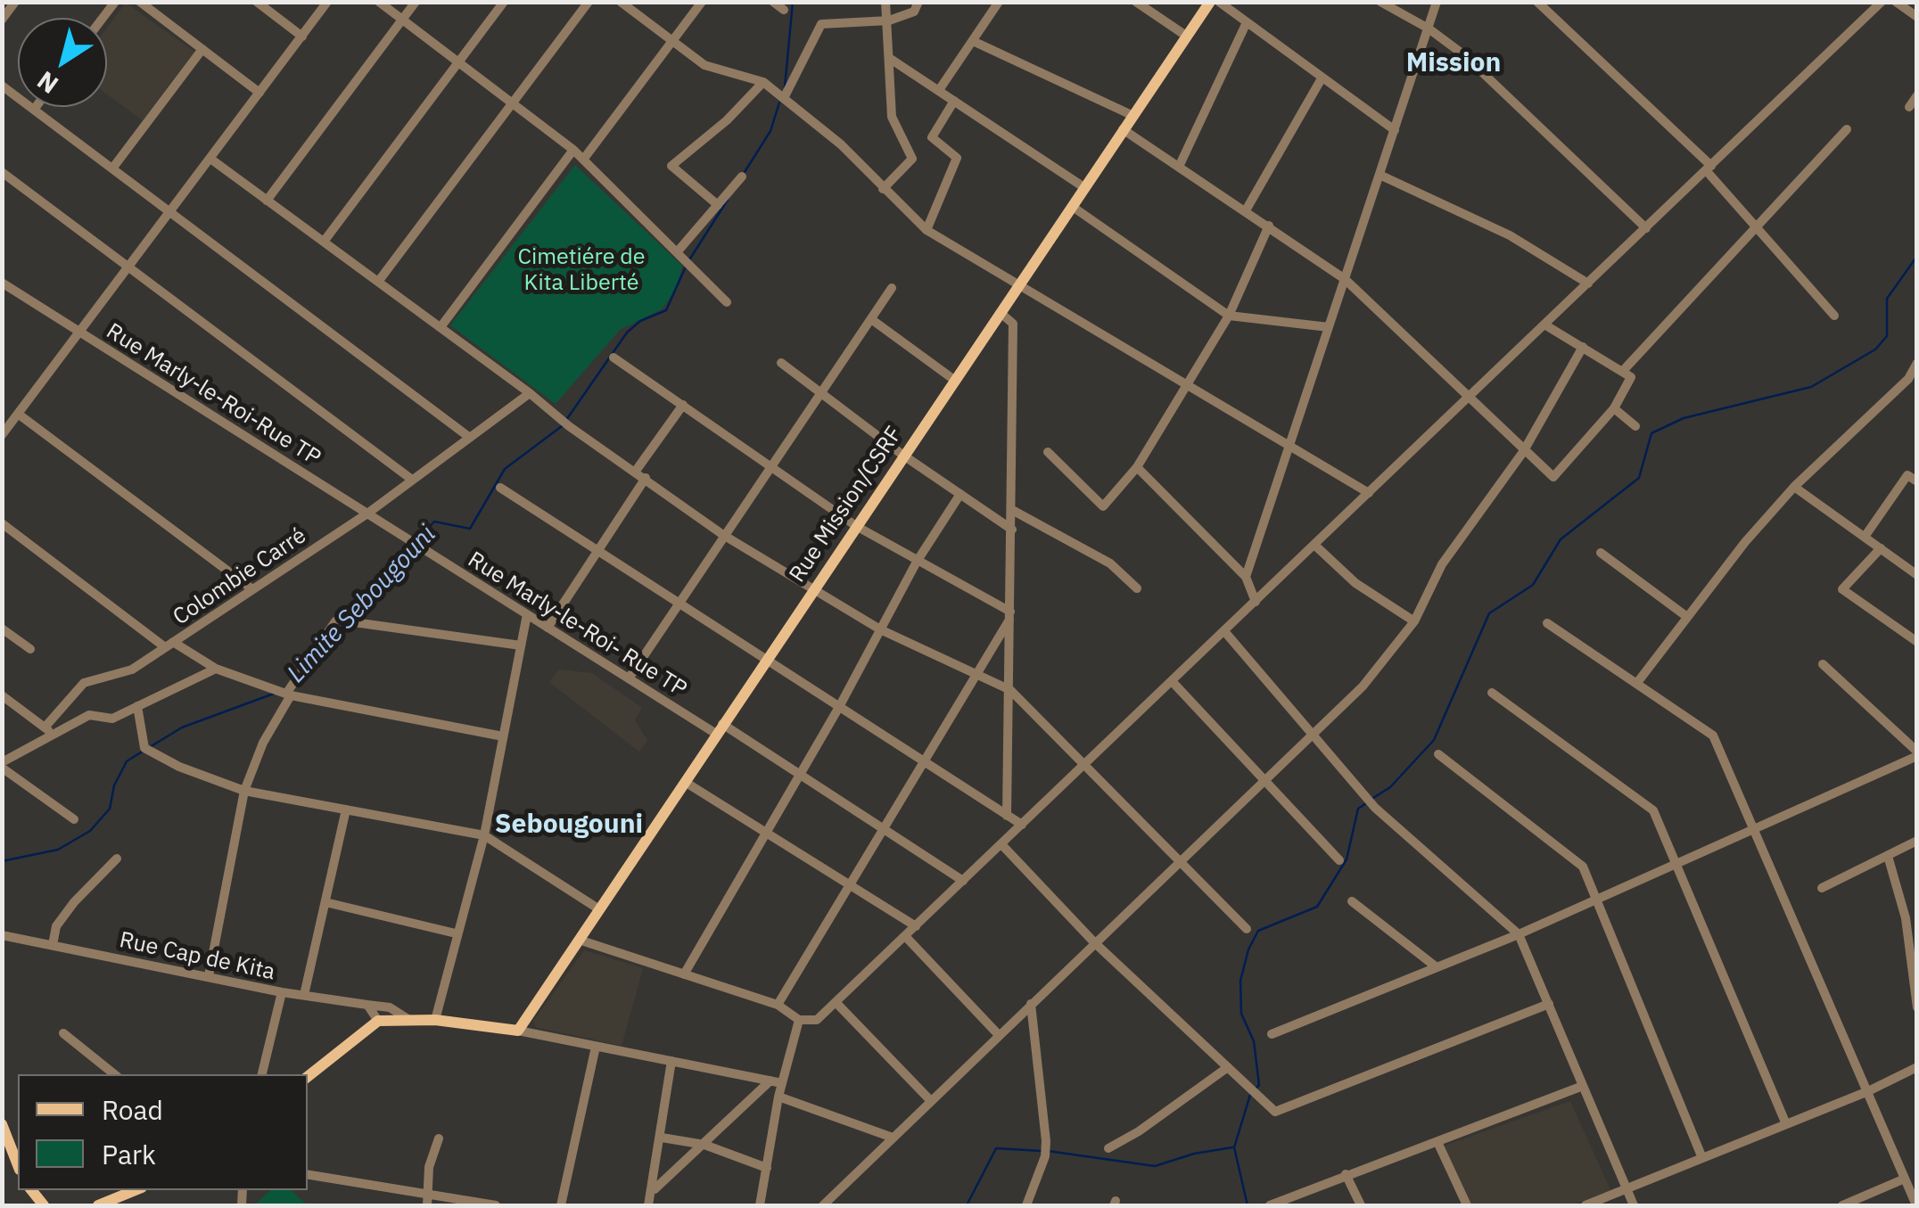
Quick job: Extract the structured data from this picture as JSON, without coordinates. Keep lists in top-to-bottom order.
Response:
{
  "streets": {
    "main road": ["Rue Mission/CSRF"],
    "street": [
      "Rue Marly-le-Roi-Rue TP",
      "Colombie Carré",
      "Rue Marly-le-Roi- Rue TP",
      "Rue Cap de Kita"
    ]
  },
  "crossings": [
    ["Rue Marly-le-Roi-Rue TP", "Colombie Carré"],
    ["Rue Marly-le-Roi-Rue TP", "Rue Marly-le-Roi- Rue TP"],
    ["Rue Mission/CSRF", "Rue Marly-le-Roi- Rue TP"]
  ],
  "districts": ["Mission", "Sebougouni"],
  "water": ["Limite Sebougouni"],
  "parks": ["Cimetiére de Kita Liberté"],
  "legend": ["Road", "Park"],
  "north": "bottom left"
}
